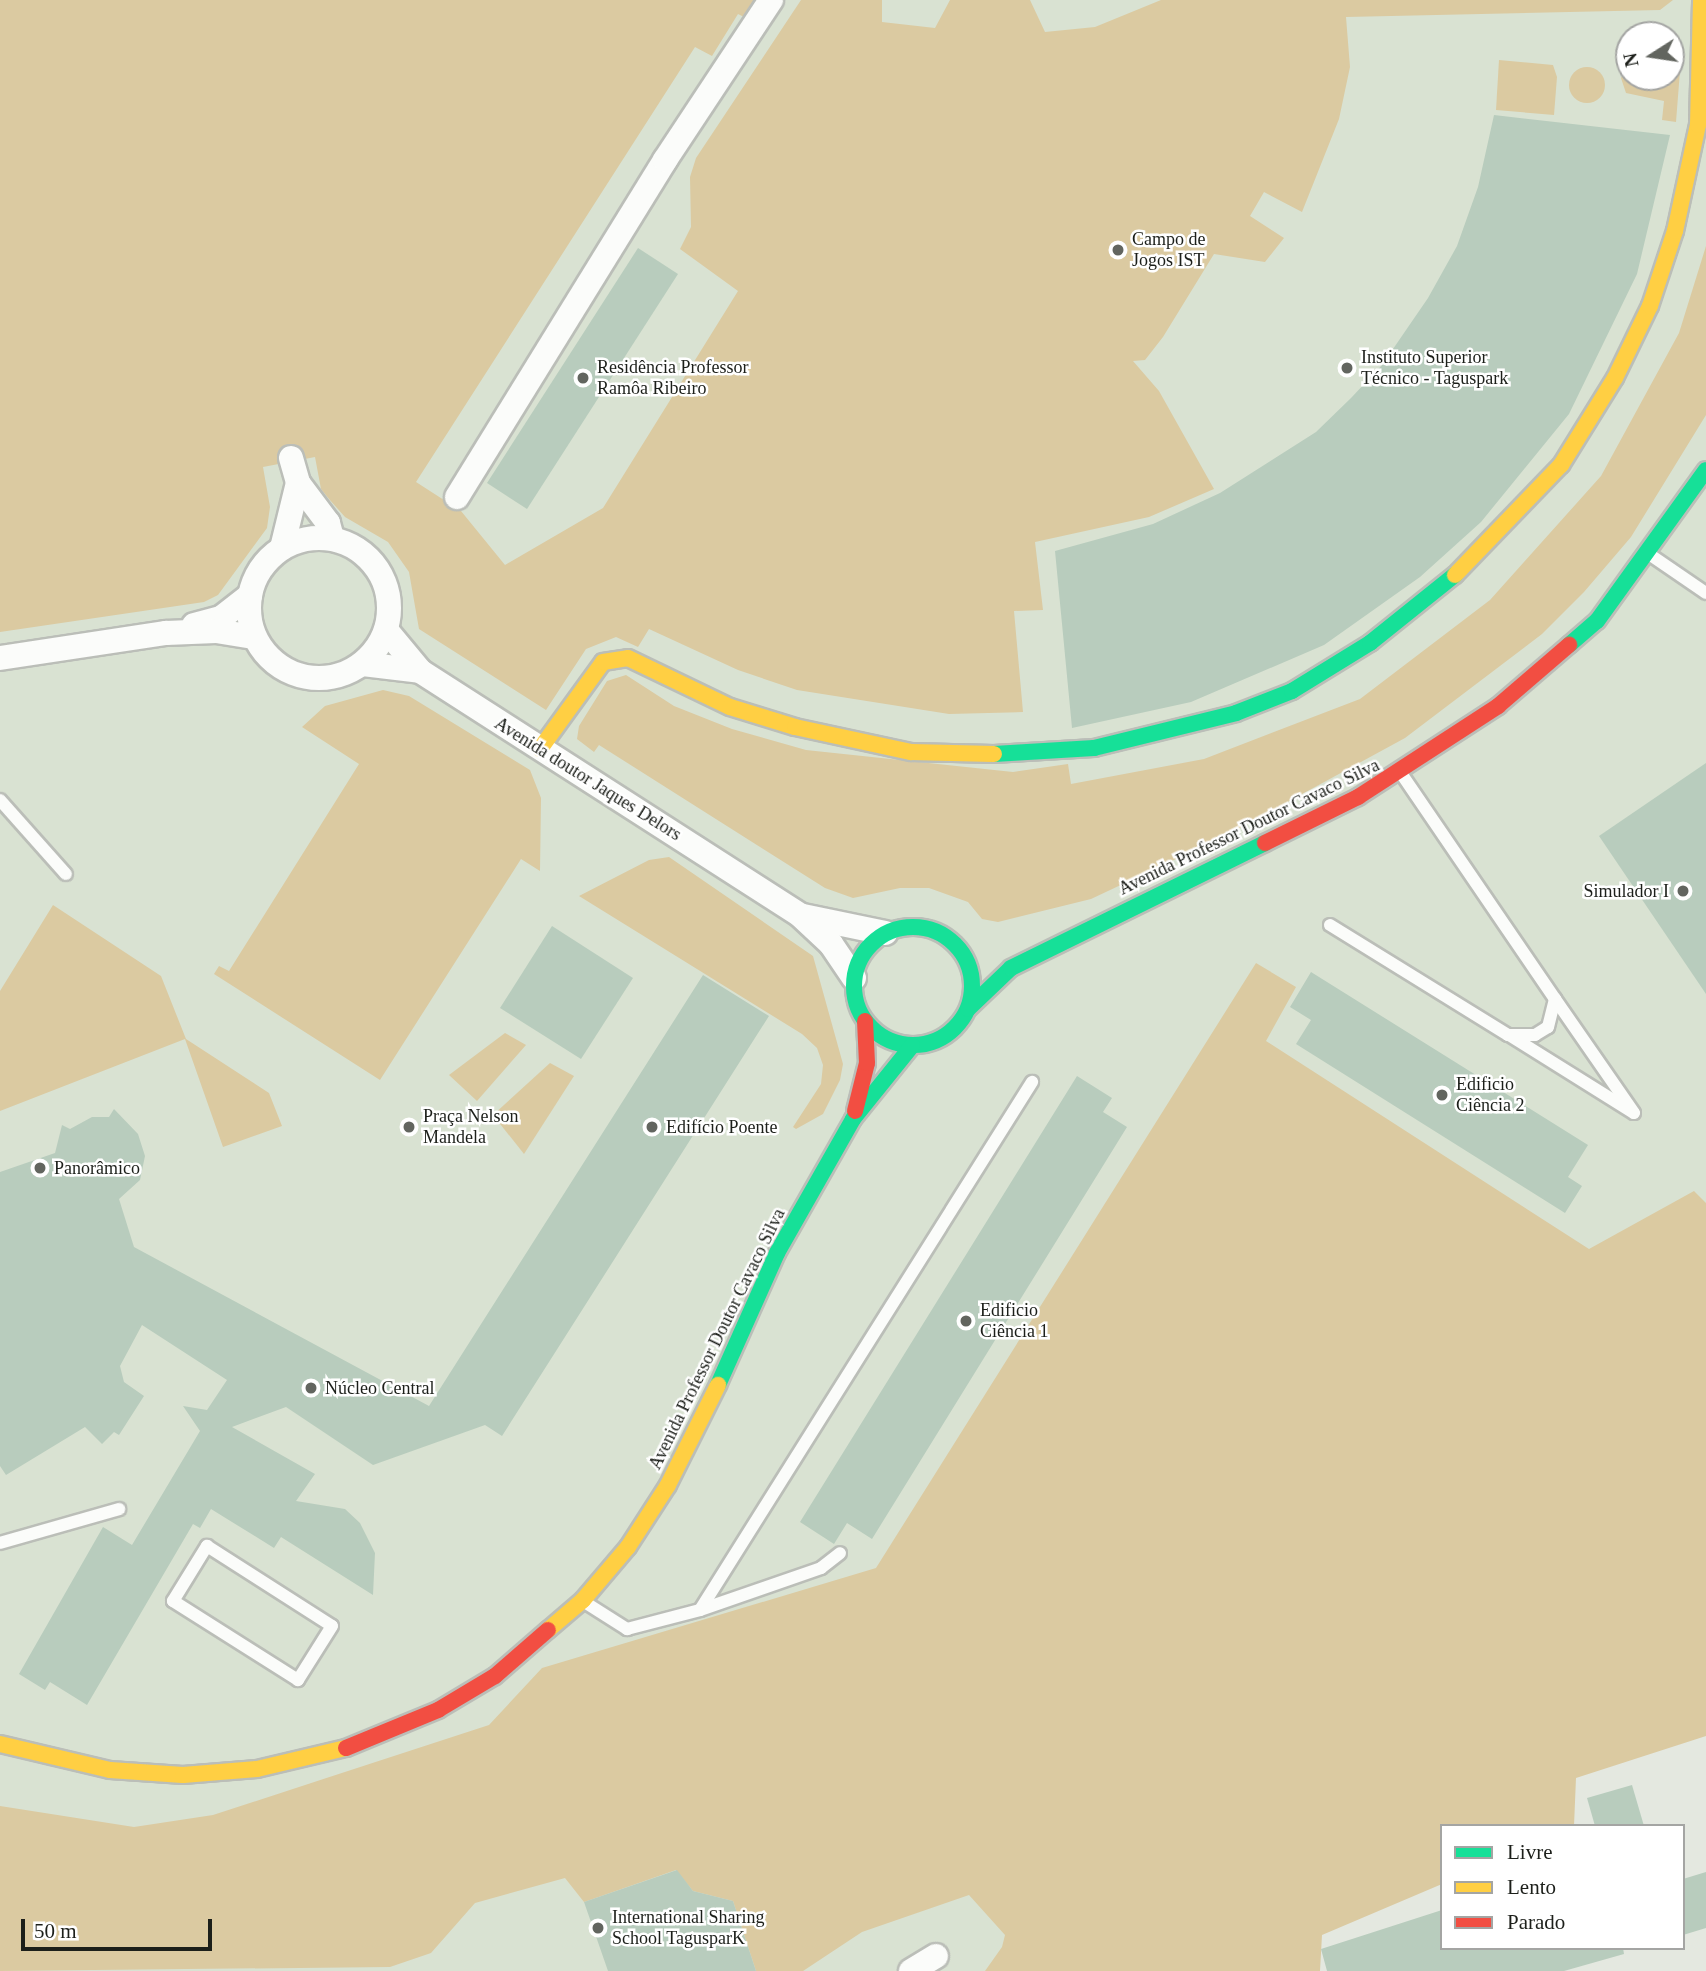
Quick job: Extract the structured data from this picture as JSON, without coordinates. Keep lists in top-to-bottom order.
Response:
{
  "streets": {
    "main road": ["Avenida Professor Doutor Cavaco Silva"],
    "street": ["Avenida doutor Jaques Delors"]
  },
  "crossings": [
    ["Avenida doutor Jaques Delors", "Avenida Professor Doutor Cavaco Silva"]
  ],
  "places": [
    "Campo de Jogos IST",
    "Instituto Superior Técnico - Taguspark",
    "Residência Professor Ramôa Ribeiro",
    "Simulador I",
    "Edificio Ciência 2",
    "Praça Nelson Mandela",
    "Edifício Poente",
    "Panorâmico",
    "Edificio Ciência 1",
    "Núcleo Central",
    "International Sharing School TagusparK"
  ],
  "legend": ["Livre", "Lento", "Parado"],
  "scale_bar": "50 m",
  "north": "left"
}
